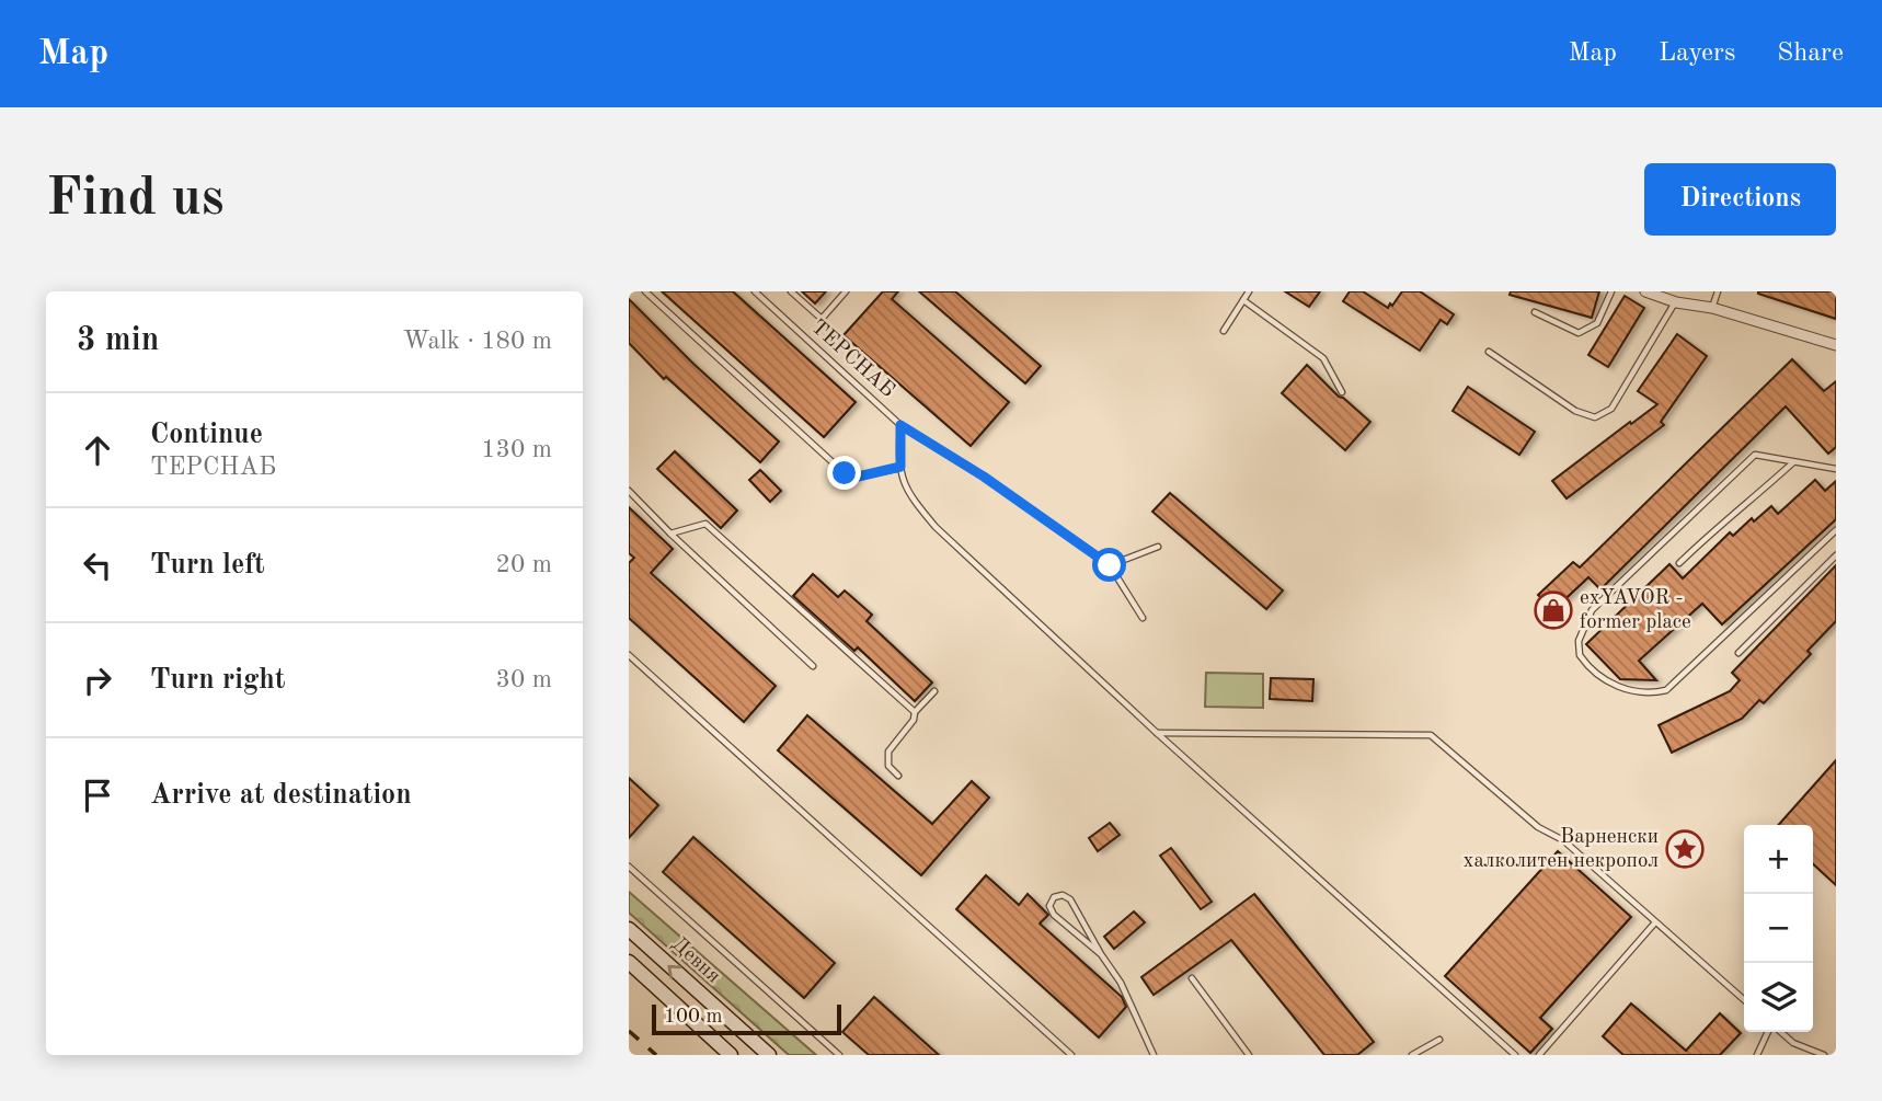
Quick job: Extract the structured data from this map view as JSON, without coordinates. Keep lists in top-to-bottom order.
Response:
{
  "streets": {
    "main road": ["Девня"],
    "lane": ["ТЕРСНАБ"]
  },
  "places": {
    "shop": ["exYAVOR - former place"],
    "place": ["Варненски халколитен некропол"]
  },
  "scale_bar": "100 m",
  "page": {
    "header": "Map",
    "nav": ["Map", "Layers", "Share"],
    "buttons": "Directions",
    "title": "Find us",
    "heading": ["3 min", "Walk · 180 m"],
    "list": [
      ["Continue", "ТЕРСНАБ", "130 m"],
      ["Turn left", "20 m"],
      ["Turn right", "30 m"],
      "Arrive at destination"
    ],
    "map_buttons": ["+", "−"],
    "scale": "100 m"
  }
}
